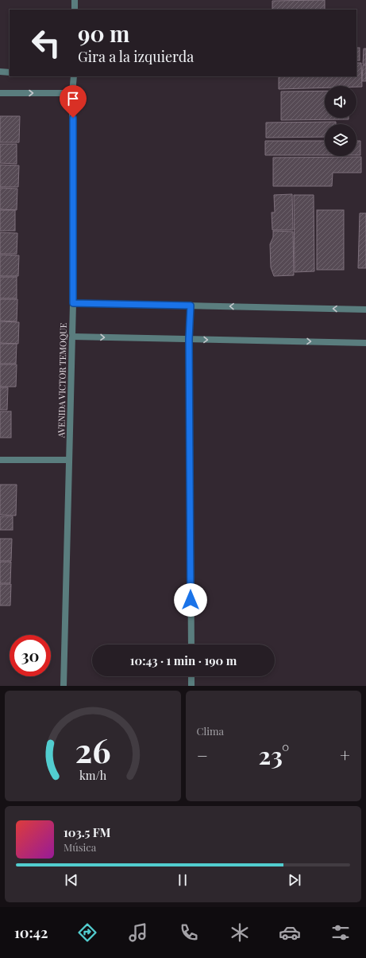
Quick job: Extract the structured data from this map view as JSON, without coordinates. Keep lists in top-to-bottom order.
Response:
{
  "streets": {
    "street": ["AVENIDA VICTOR TEMOQUE"]
  },
  "page": {
    "turn": ["90 m", "Gira a la izquierda"],
    "limit": "30",
    "trip": "10:43 · 1 min · 190 m",
    "tile": "Clima",
    "heat": ["−", "23°", "+"],
    "song": ["103.5 FM", "Música"],
    "tabs": "10:42",
    "gauge": ["26", "km/h"]
  }
}
